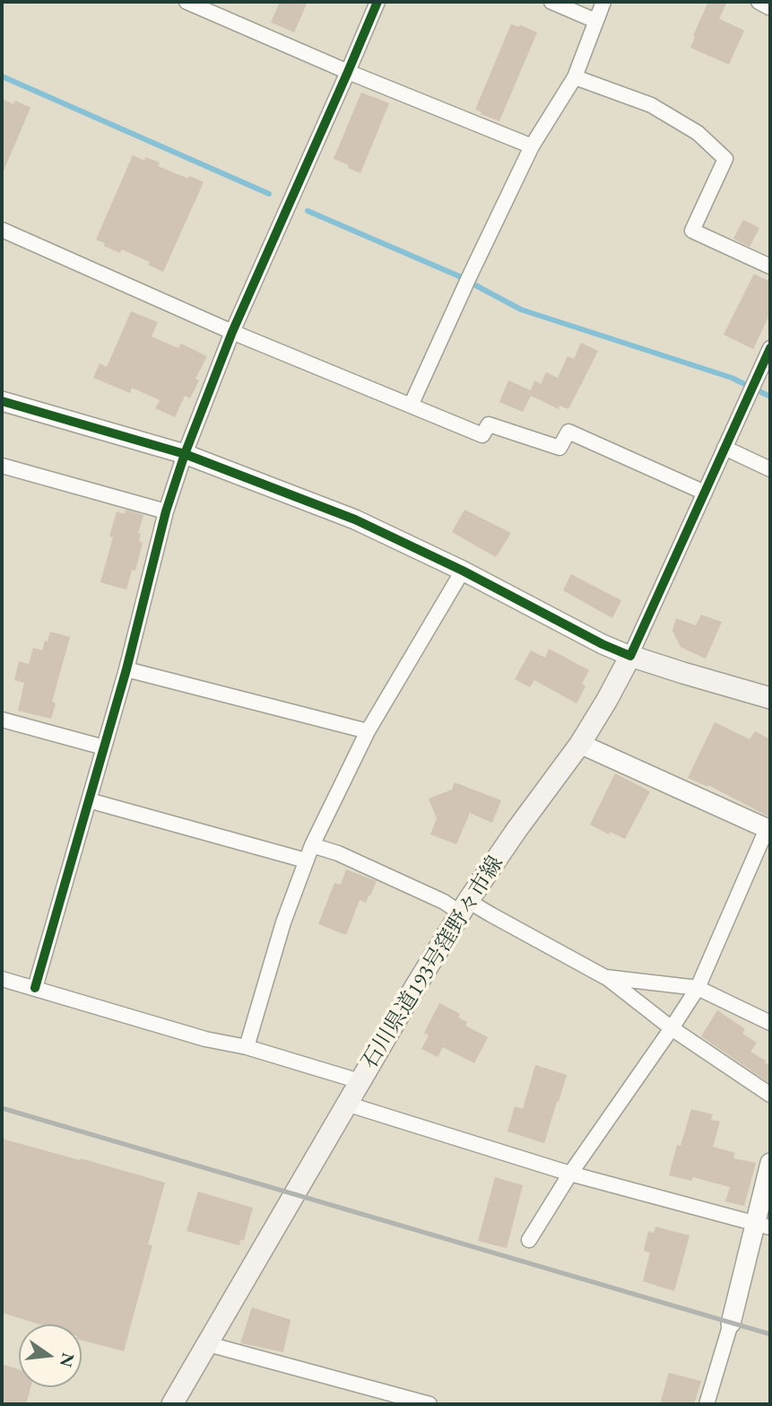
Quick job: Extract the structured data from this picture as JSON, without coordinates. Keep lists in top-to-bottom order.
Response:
{
  "streets": {
    "main road": ["石川県道193号窪野々市線"]
  },
  "north": "right"
}
